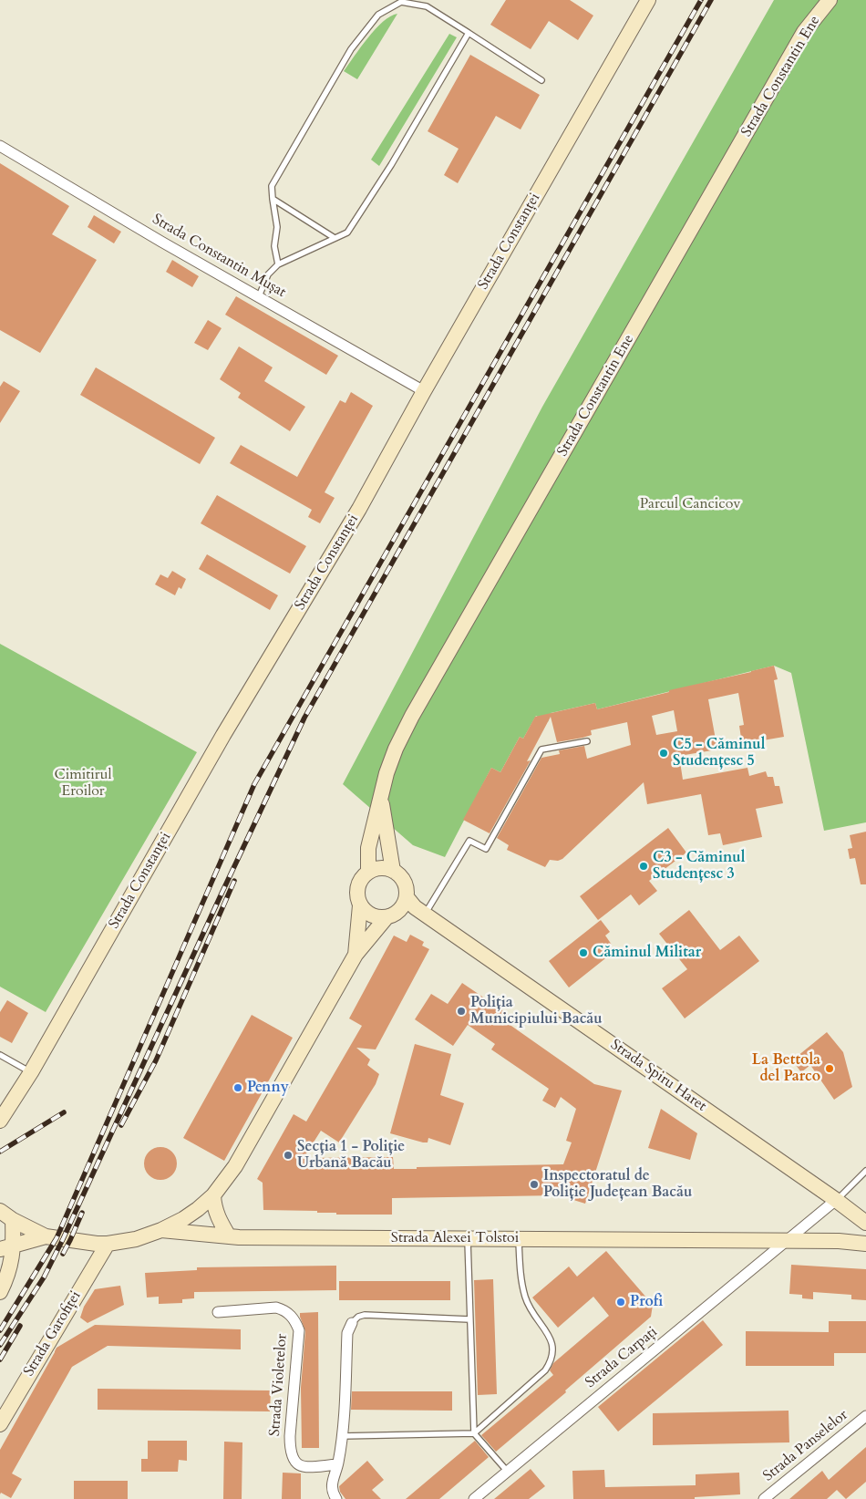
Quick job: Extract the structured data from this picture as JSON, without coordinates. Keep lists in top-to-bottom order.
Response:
{
  "streets": {
    "street": [
      "Strada Constantin Ene",
      "Strada Constanței",
      "Strada Constantin Mușat",
      "Strada Spiru Haret",
      "Strada Alexei Tolstoi",
      "Strada Garofiței",
      "Strada Carpați",
      "Strada Violetelor",
      "Strada Panselelor"
    ]
  },
  "crossings": [
    ["Strada Constantin Ene", "Strada Spiru Haret"],
    ["Strada Constanței", "Strada Constantin Mușat"],
    ["Strada Spiru Haret", "Strada Carpați"],
    ["Strada Alexei Tolstoi", "Strada Garofiței"],
    ["Strada Alexei Tolstoi", "Strada Carpați"]
  ],
  "parks": ["Parcul Cancicov", "Cimitirul Eroilor"],
  "places": [
    "C5 - Căminul Studențesc 5",
    "C3 - Căminul Studențesc 3",
    "Căminul Militar",
    "Poliția Municipiului Bacău",
    "La Bettola del Parco",
    "Penny",
    "Secția 1 - Poliție Urbană Bacău",
    "Inspectoratul de Poliție Județean Bacău",
    "Profi"
  ]
}
